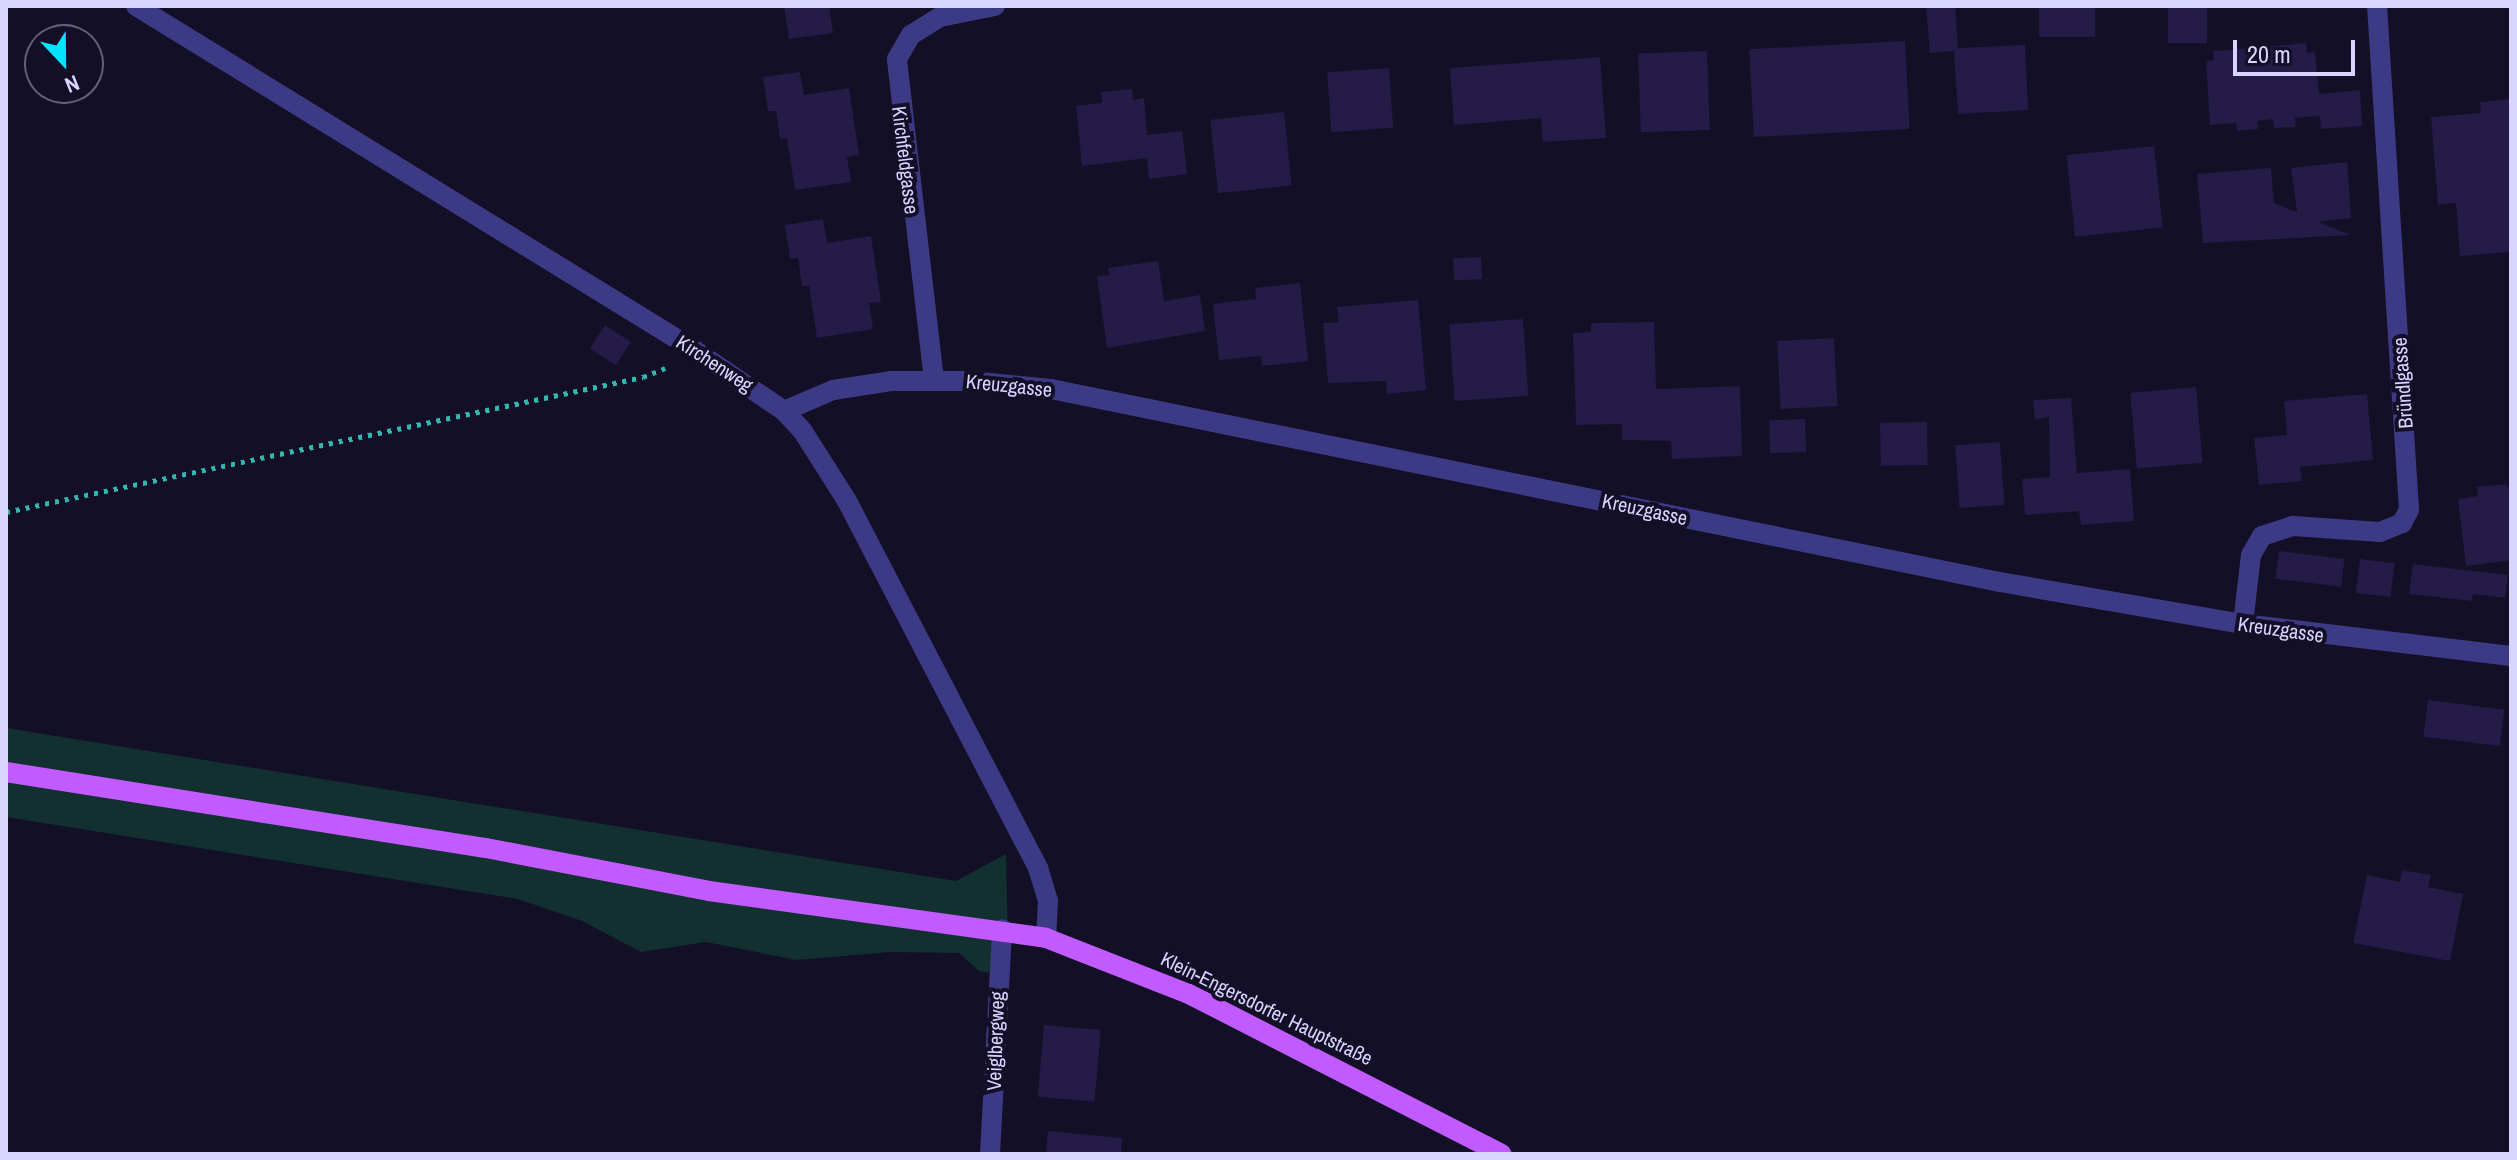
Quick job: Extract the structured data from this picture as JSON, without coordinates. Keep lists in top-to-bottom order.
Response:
{
  "streets": {
    "main road": ["Klein-Engersdorfer Hauptstraße"],
    "street": [
      "Kirchfeldgasse",
      "Kirchenweg",
      "Bründlgasse",
      "Kreuzgasse",
      "Veiglbergweg"
    ]
  },
  "crossings": [
    ["Kirchfeldgasse", "Kreuzgasse"],
    ["Kirchenweg", "Kreuzgasse"],
    ["Kirchenweg", "Klein-Engersdorfer Hauptstraße"],
    ["Bründlgasse", "Kreuzgasse"],
    ["Klein-Engersdorfer Hauptstraße", "Veiglbergweg"]
  ],
  "scale_bar": "20 m",
  "north": "bottom"
}
